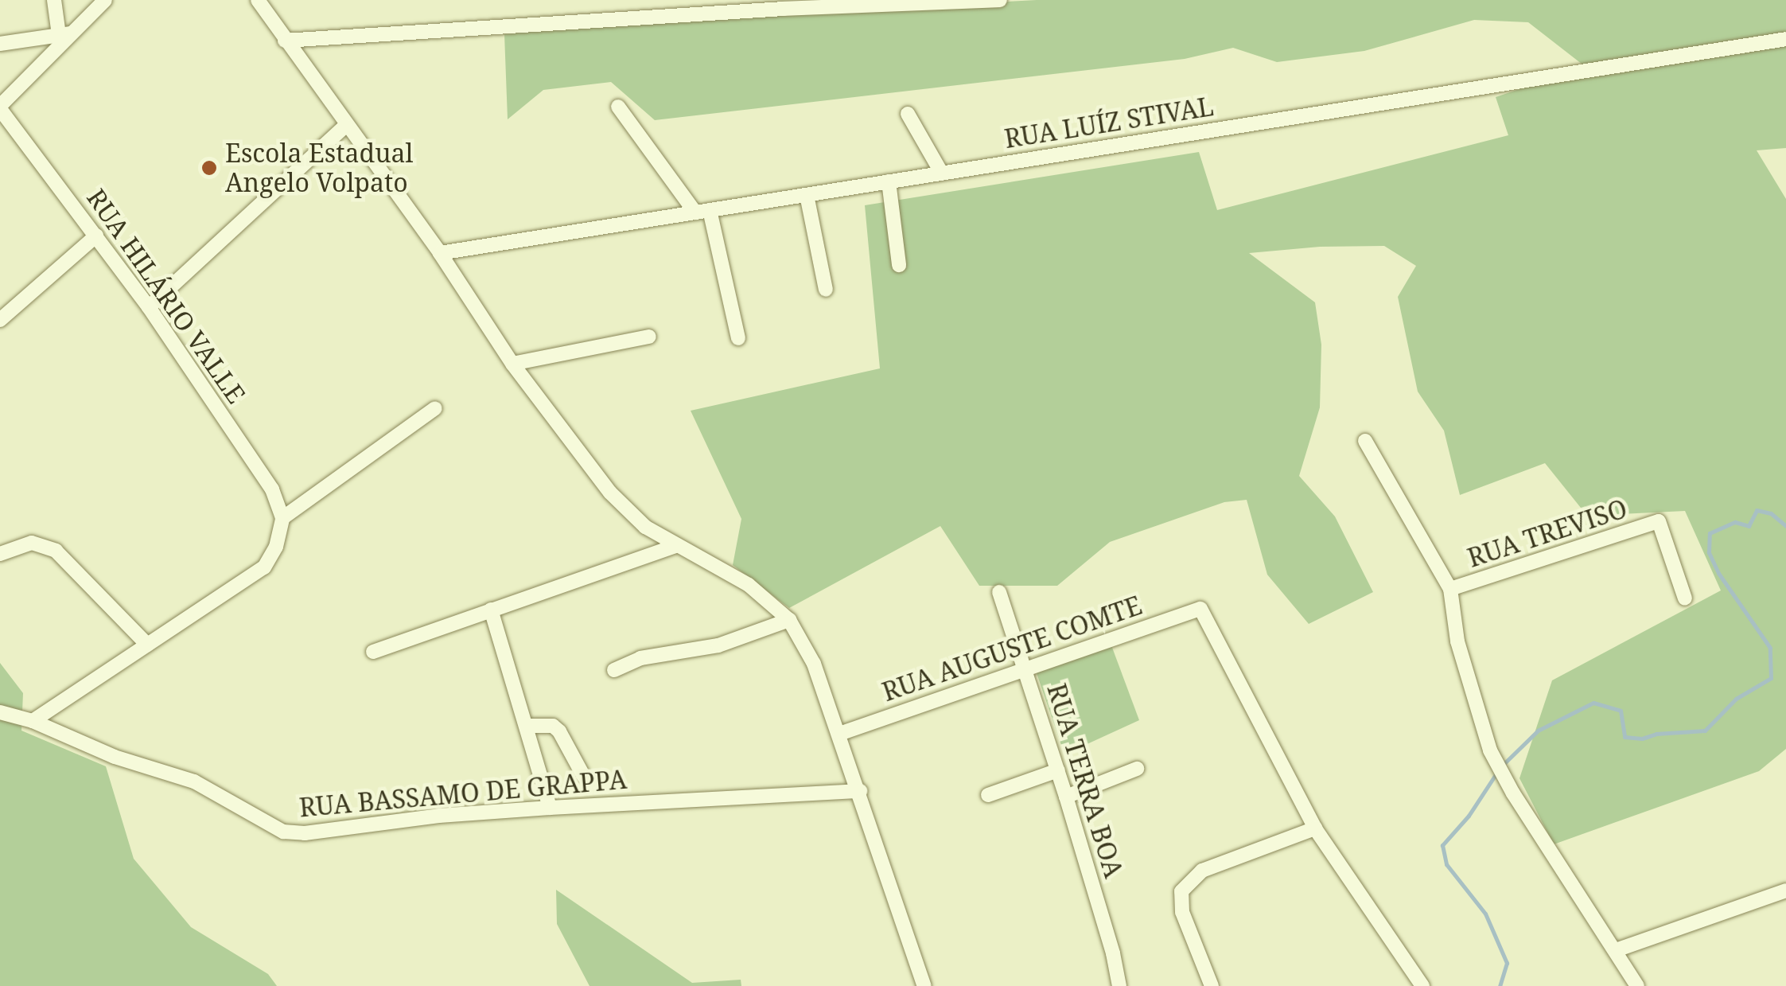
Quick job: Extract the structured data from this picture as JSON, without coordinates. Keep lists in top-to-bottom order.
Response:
{
  "streets": {
    "street": [
      "RUA LUÍZ STIVAL",
      "RUA HILÁRIO VALLE",
      "RUA TREVISO",
      "RUA AUGUSTE COMTE",
      "RUA TERRA BOA",
      "RUA BASSAMO DE GRAPPA"
    ]
  },
  "crossings": [
    ["RUA AUGUSTE COMTE", "RUA TERRA BOA"]
  ],
  "places": ["Escola Estadual Angelo Volpato"]
}
